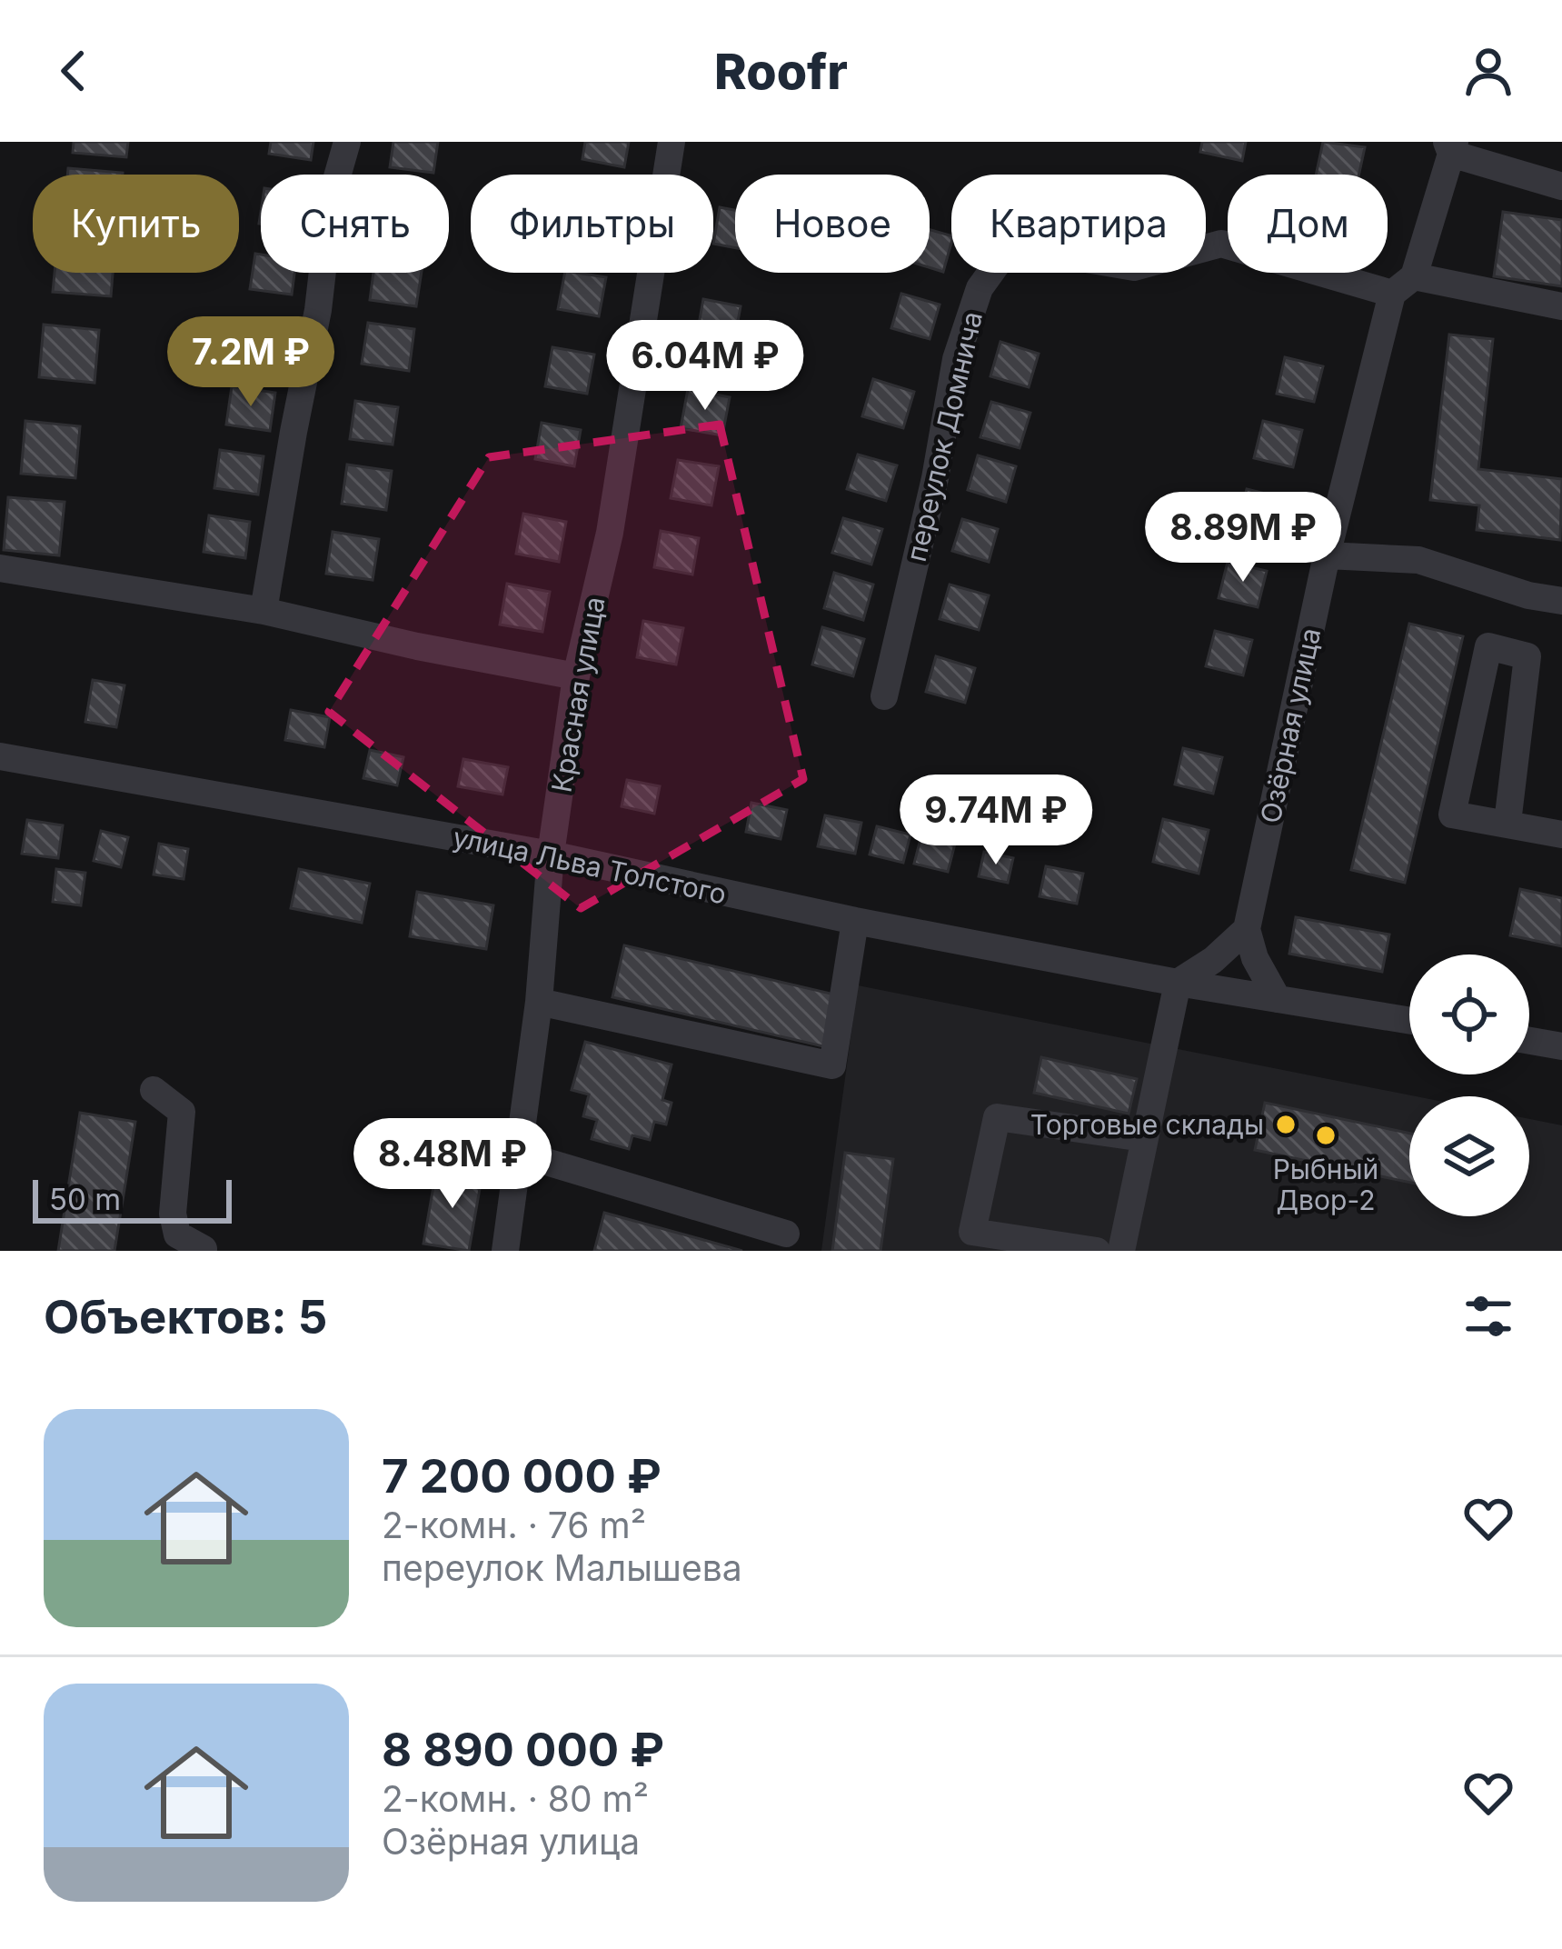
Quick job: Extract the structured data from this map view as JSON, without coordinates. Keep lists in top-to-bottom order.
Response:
{
  "streets": {
    "street": [
      "переулок Домнича",
      "Красная улица",
      "Озёрная улица",
      "улица Льва Толстого"
    ]
  },
  "crossings": [
    ["переулок Домнича", "Озёрная улица"],
    ["Красная улица", "улица Льва Толстого"]
  ],
  "places": ["Торговые склады", "Рыбный Двор-2"],
  "scale_bar": "50 m",
  "page": {
    "header": "Roofr",
    "chip": [
      "Купить",
      "Снять",
      "Фильтры",
      "Новое",
      "Квартира",
      "Дом"
    ],
    "price": [
      "7.2M ₽",
      "6.04M ₽",
      "8.89M ₽",
      "9.74M ₽",
      "8.48M ₽"
    ],
    "scale": "50 m",
    "heading": "Объектов: 5",
    "list": [
      {
        "name": "7 200 000 ₽",
        "note": "2-комн. · 76 m² · переулок Малышева"
      },
      {
        "name": "8 890 000 ₽",
        "note": "2-комн. · 80 m² · Озёрная улица"
      }
    ]
  }
}
